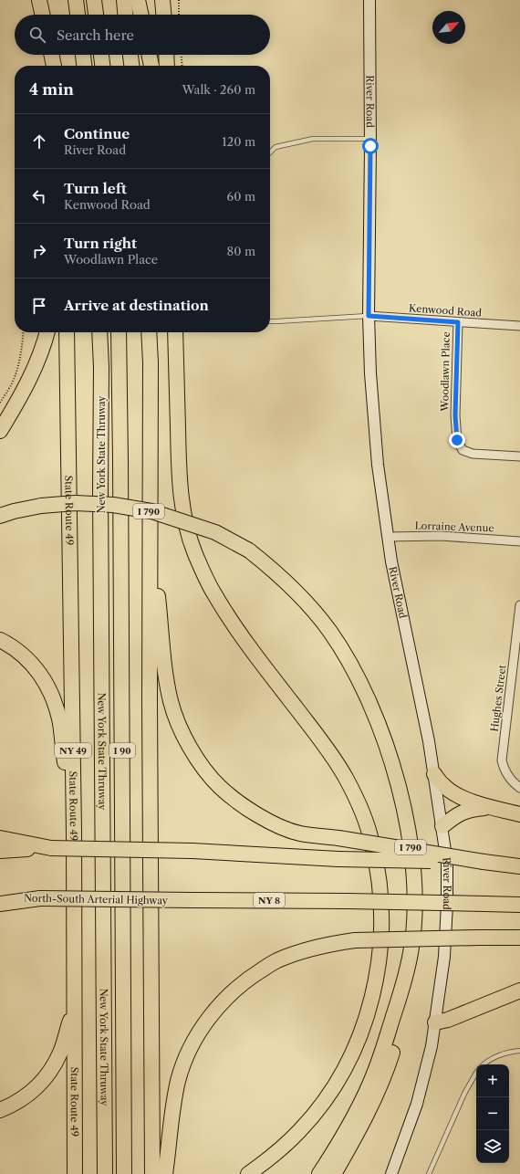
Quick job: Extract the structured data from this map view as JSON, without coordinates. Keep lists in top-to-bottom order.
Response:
{
  "streets": {
    "highway": [
      "New York State Thruway",
      "State Route 49",
      "I 790",
      "NY 49",
      "I 90",
      "North-South Arterial Highway",
      "NY 8"
    ],
    "main road": ["River Road"],
    "street": [
      "Kenwood Road",
      "Woodlawn Place",
      "Lorraine Avenue",
      "Hughes Street"
    ]
  },
  "crossings": [
    ["River Road", "Kenwood Road"],
    ["River Road", "Lorraine Avenue"],
    ["Kenwood Road", "Woodlawn Place"]
  ],
  "north": "top right",
  "page": {
    "search": "Search here",
    "heading": ["4 min", "Walk · 260 m"],
    "list": [
      ["Continue", "River Road", "120 m"],
      ["Turn left", "Kenwood Road", "60 m"],
      ["Turn right", "Woodlawn Place", "80 m"],
      "Arrive at destination"
    ],
    "map_buttons": ["+", "−"]
  }
}
